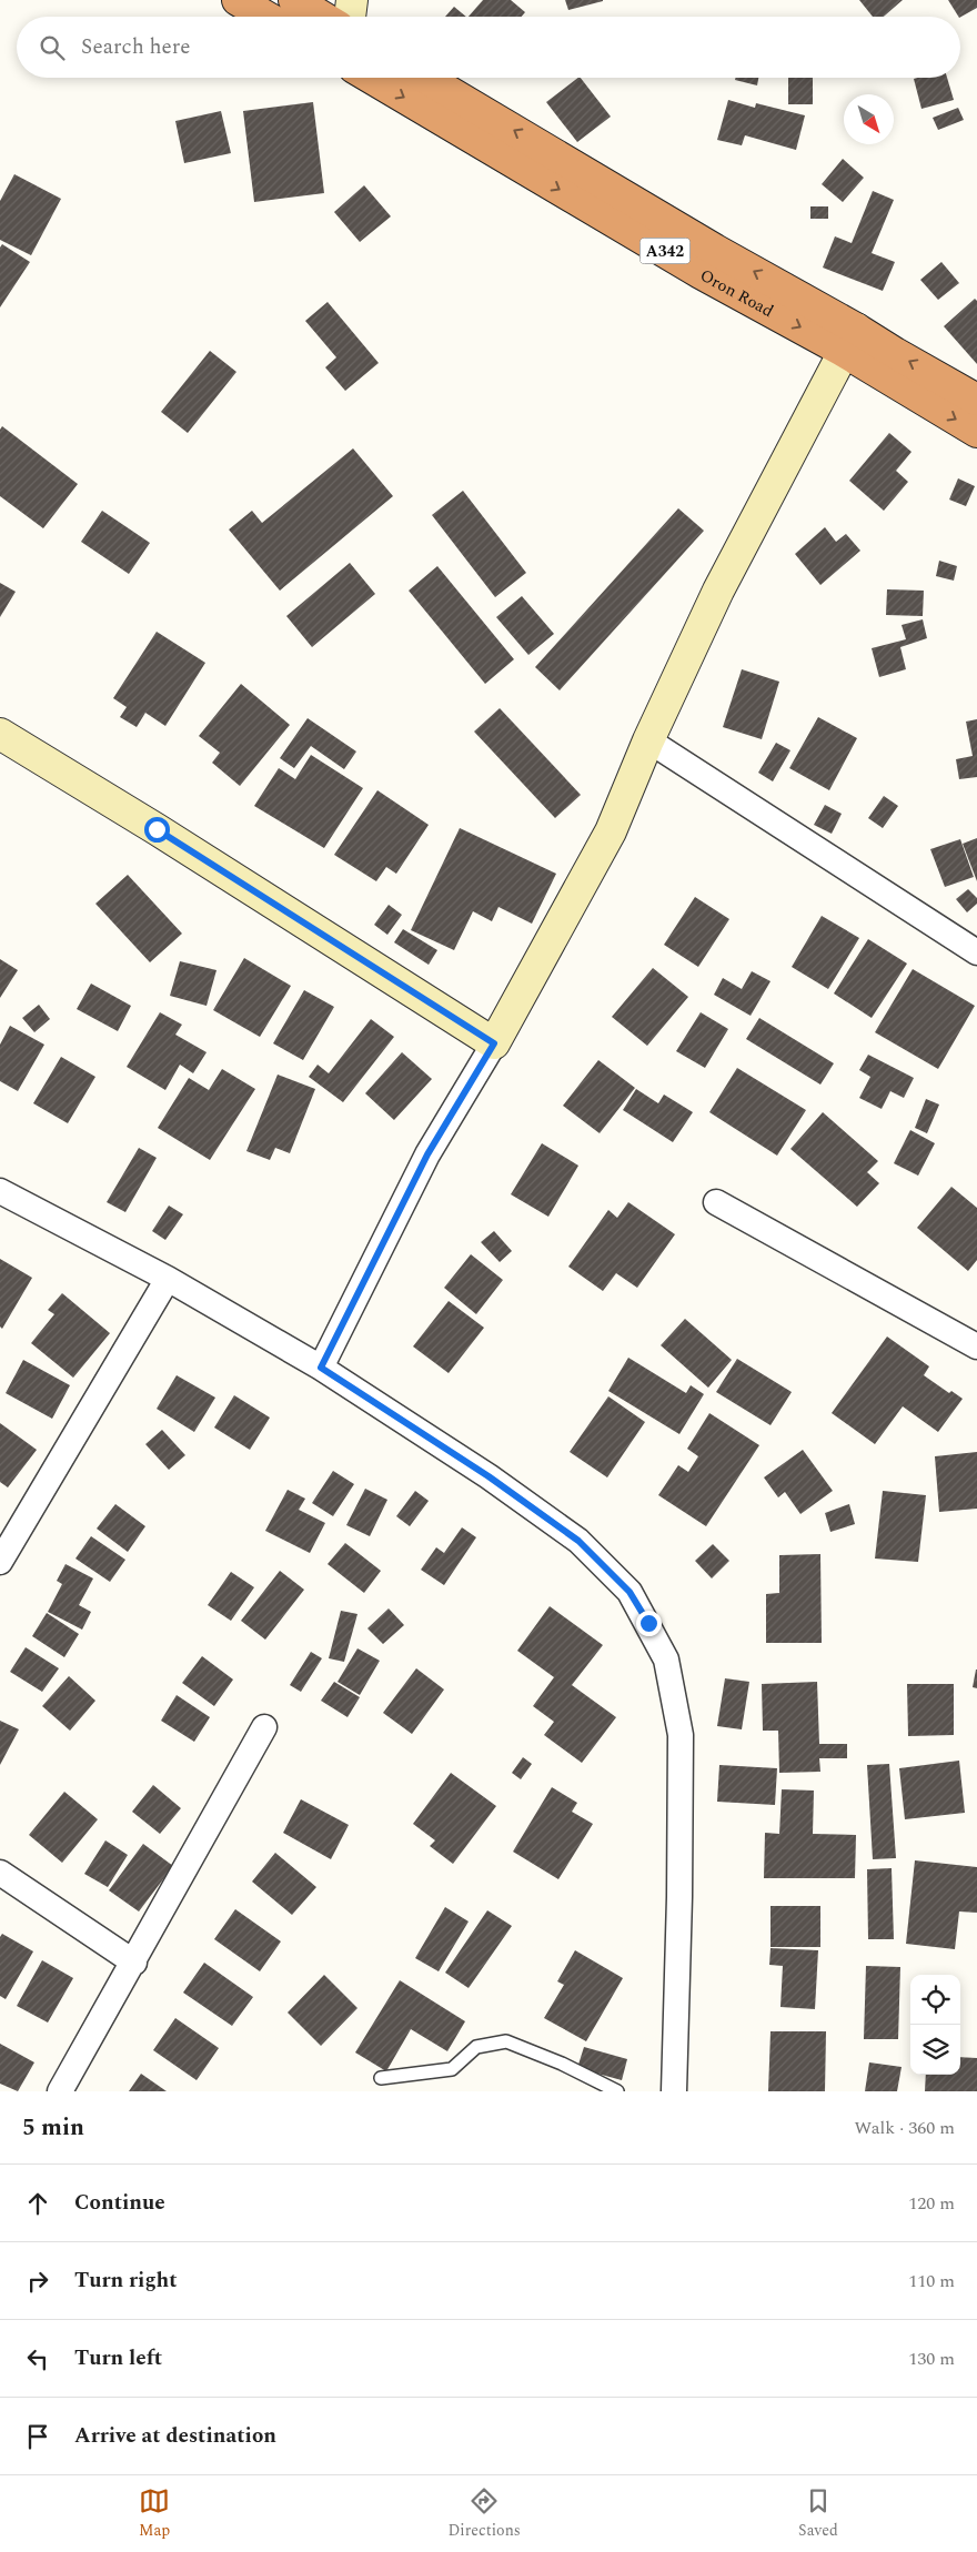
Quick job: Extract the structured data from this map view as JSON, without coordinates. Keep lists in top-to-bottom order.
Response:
{
  "streets": {
    "highway": ["A342", "Oron Road"]
  },
  "north": "bottom right",
  "page": {
    "search": "Search here",
    "heading": ["5 min", "Walk · 360 m"],
    "list": [
      ["Continue", "120 m"],
      ["Turn right", "110 m"],
      ["Turn left", "130 m"],
      "Arrive at destination"
    ],
    "nav": ["Map", "Directions", "Saved"]
  }
}
